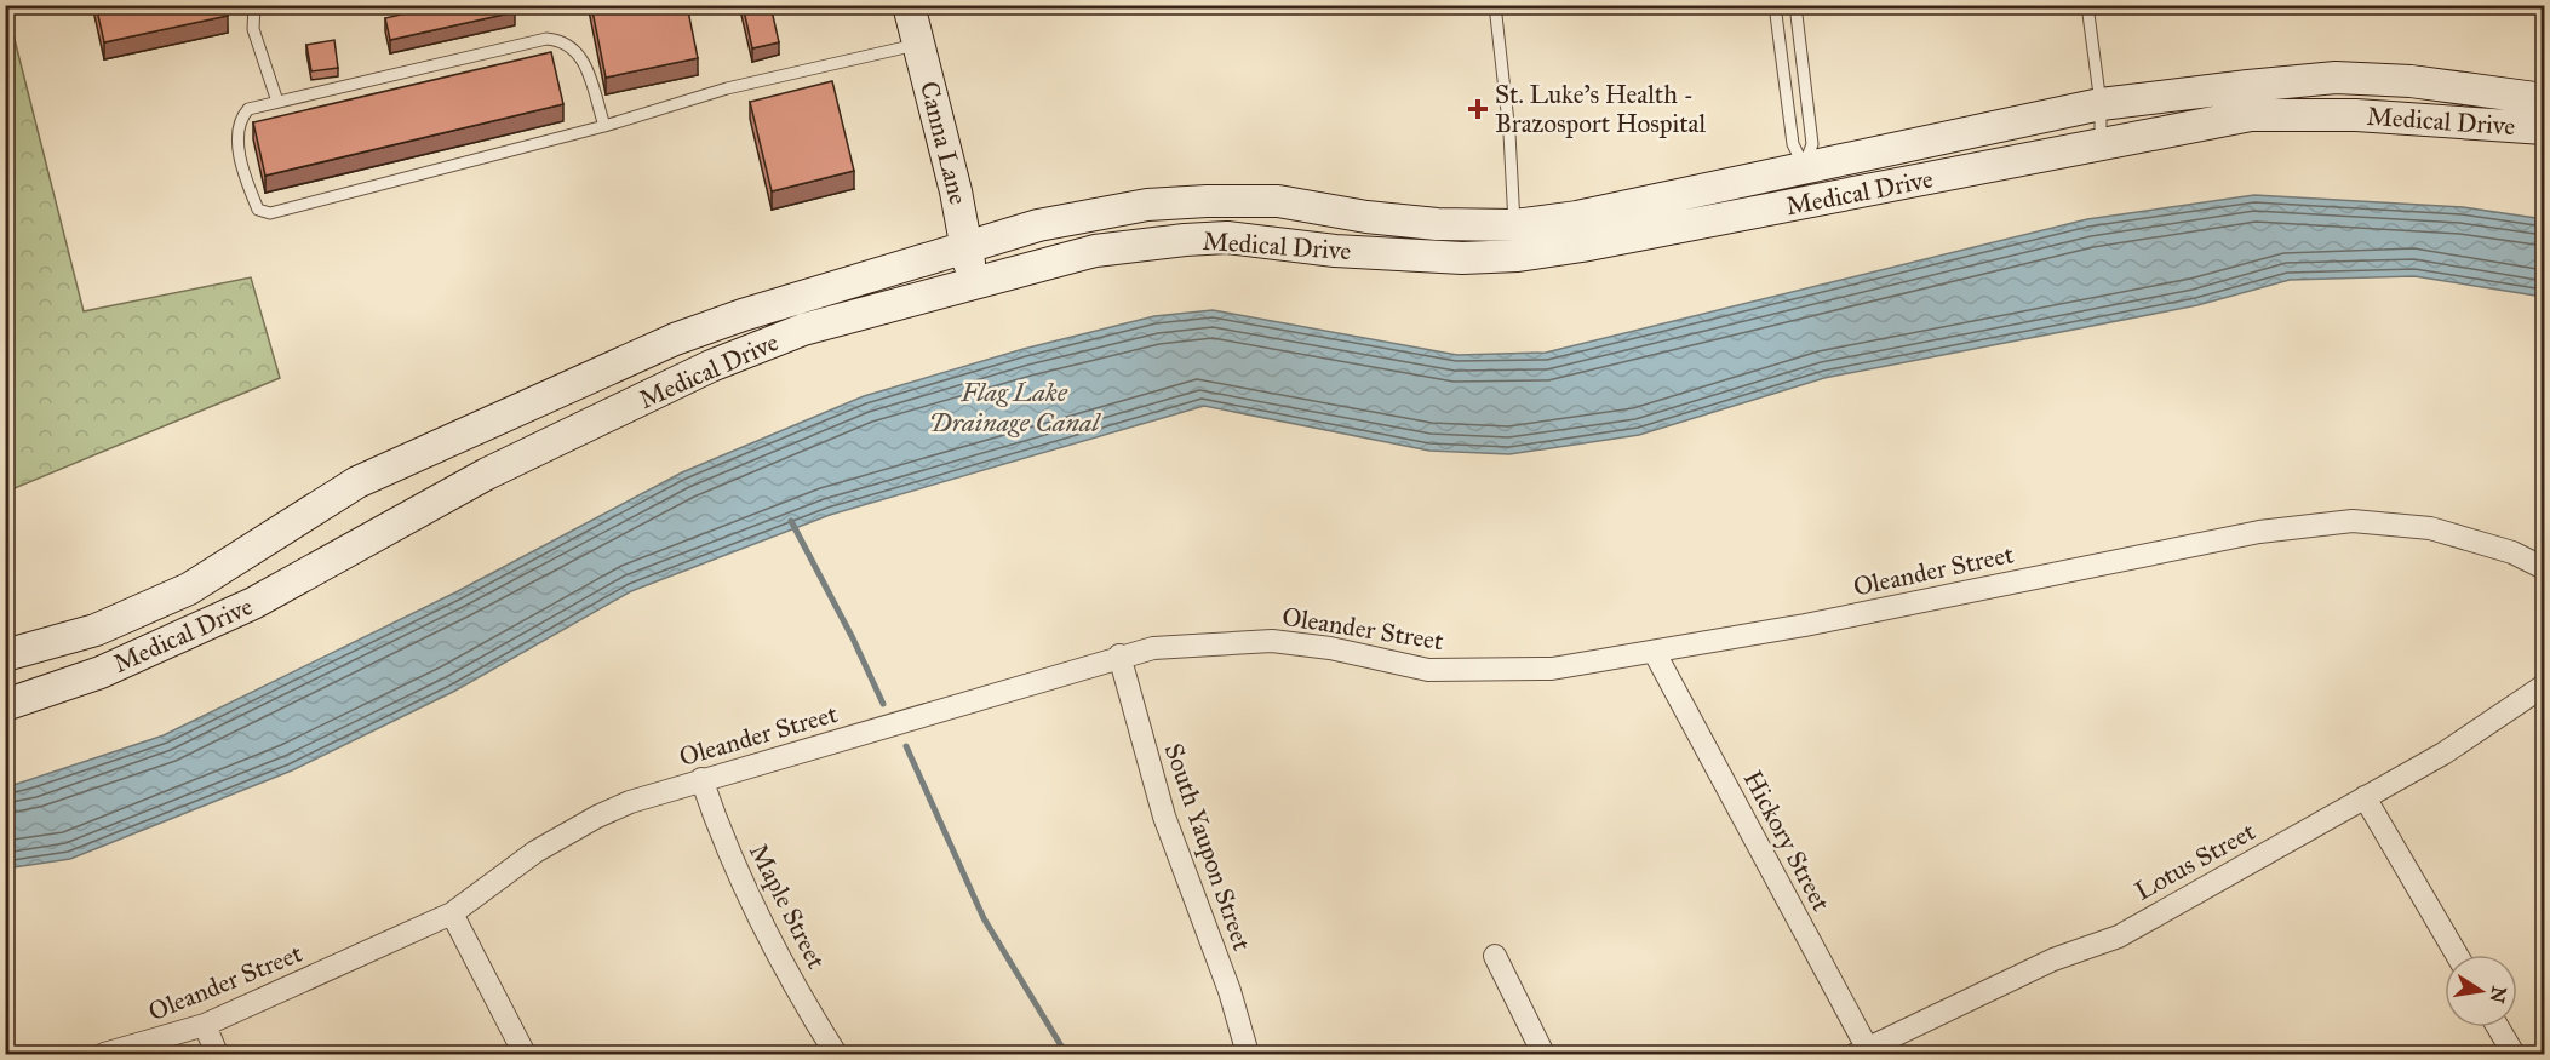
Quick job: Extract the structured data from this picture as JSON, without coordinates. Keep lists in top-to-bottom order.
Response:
{
  "streets": {
    "street": [
      "Medical Drive",
      "Canna Lane",
      "Oleander Street",
      "Hickory Street",
      "South Yaupon Street",
      "Lotus Street",
      "Maple Street"
    ]
  },
  "crossings": [
    ["Medical Drive", "Canna Lane"],
    ["Oleander Street", "Hickory Street"],
    ["Oleander Street", "South Yaupon Street"],
    ["Oleander Street", "Maple Street"],
    ["Hickory Street", "Lotus Street"]
  ],
  "water": ["Flag Lake Drainage Canal"],
  "places": {
    "health": ["St. Luke's Health - Brazosport Hospital"]
  },
  "north": "right"
}
